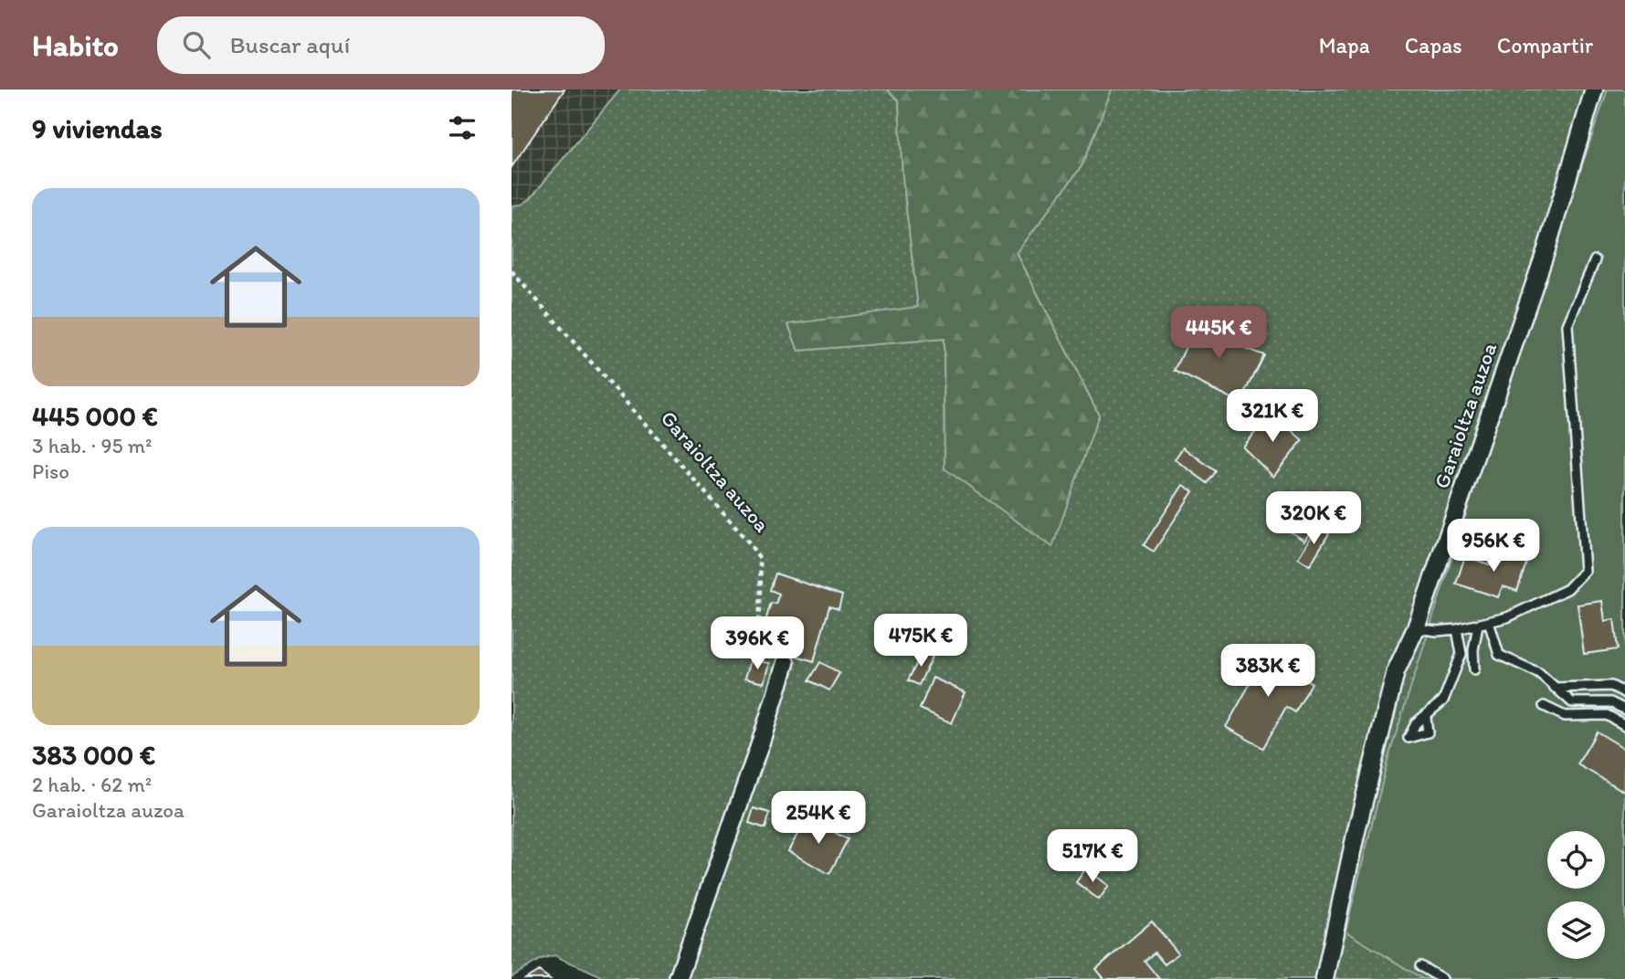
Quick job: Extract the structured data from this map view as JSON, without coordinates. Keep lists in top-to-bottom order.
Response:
{
  "streets": {
    "street": ["Garaioltza auzoa"]
  },
  "page": {
    "header": "Habito",
    "search": "Buscar aquí",
    "nav": ["Mapa", "Capas", "Compartir"],
    "heading": "9 viviendas",
    "list": [
      {
        "name": "445 000 €",
        "note": "3 hab. · 95 m² · Piso"
      },
      {
        "name": "383 000 €",
        "note": "2 hab. · 62 m² · Garaioltza auzoa"
      }
    ],
    "price": [
      "445K €",
      "321K €",
      "320K €",
      "956K €",
      "475K €",
      "396K €",
      "383K €",
      "254K €",
      "517K €"
    ]
  }
}
